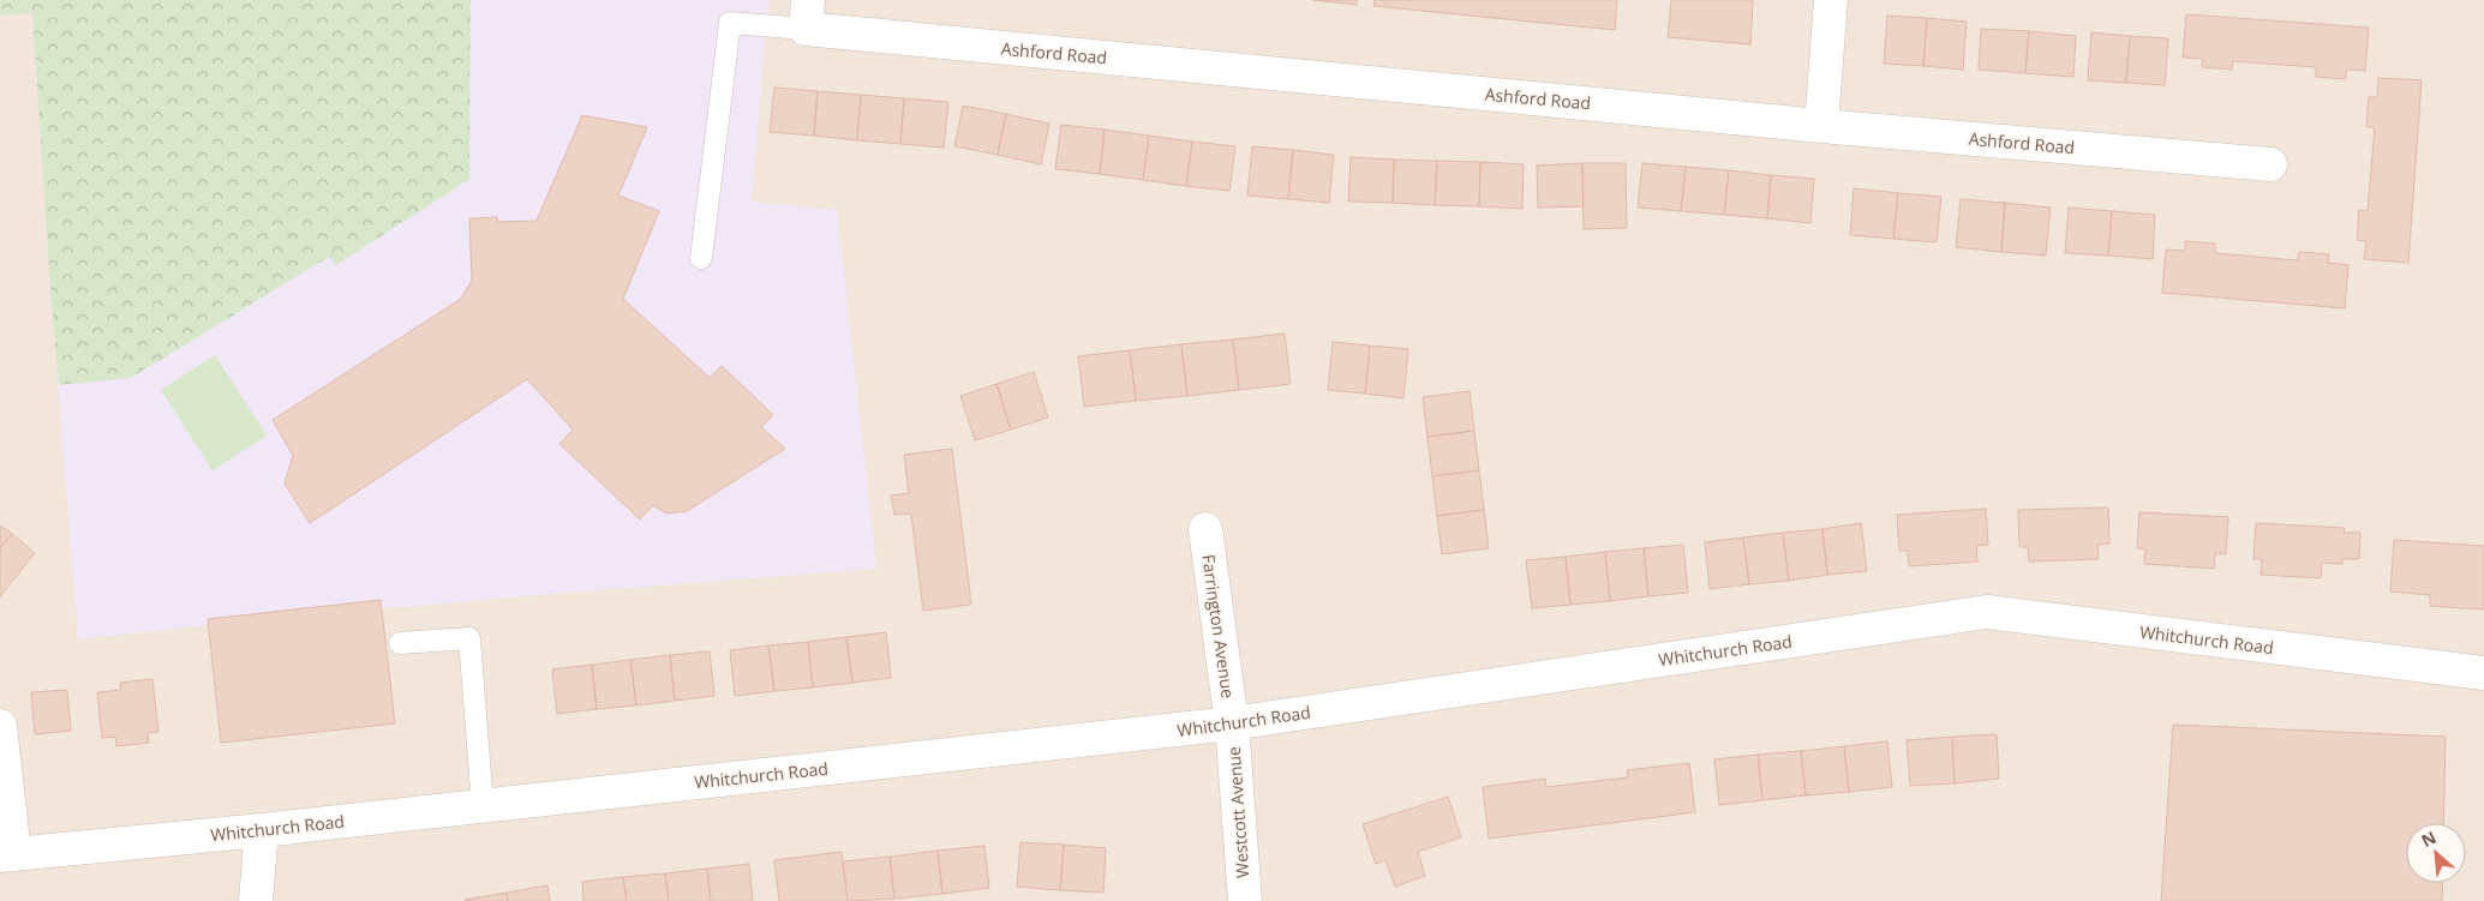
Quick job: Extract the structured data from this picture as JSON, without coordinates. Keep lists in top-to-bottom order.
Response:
{
  "streets": {
    "street": [
      "Ashford Road",
      "Farrington Avenue",
      "Whitchurch Road",
      "Westcott Avenue"
    ]
  },
  "crossings": [
    ["Farrington Avenue", "Whitchurch Road"],
    ["Farrington Avenue", "Westcott Avenue"],
    ["Whitchurch Road", "Westcott Avenue"]
  ],
  "north": "top left"
}
